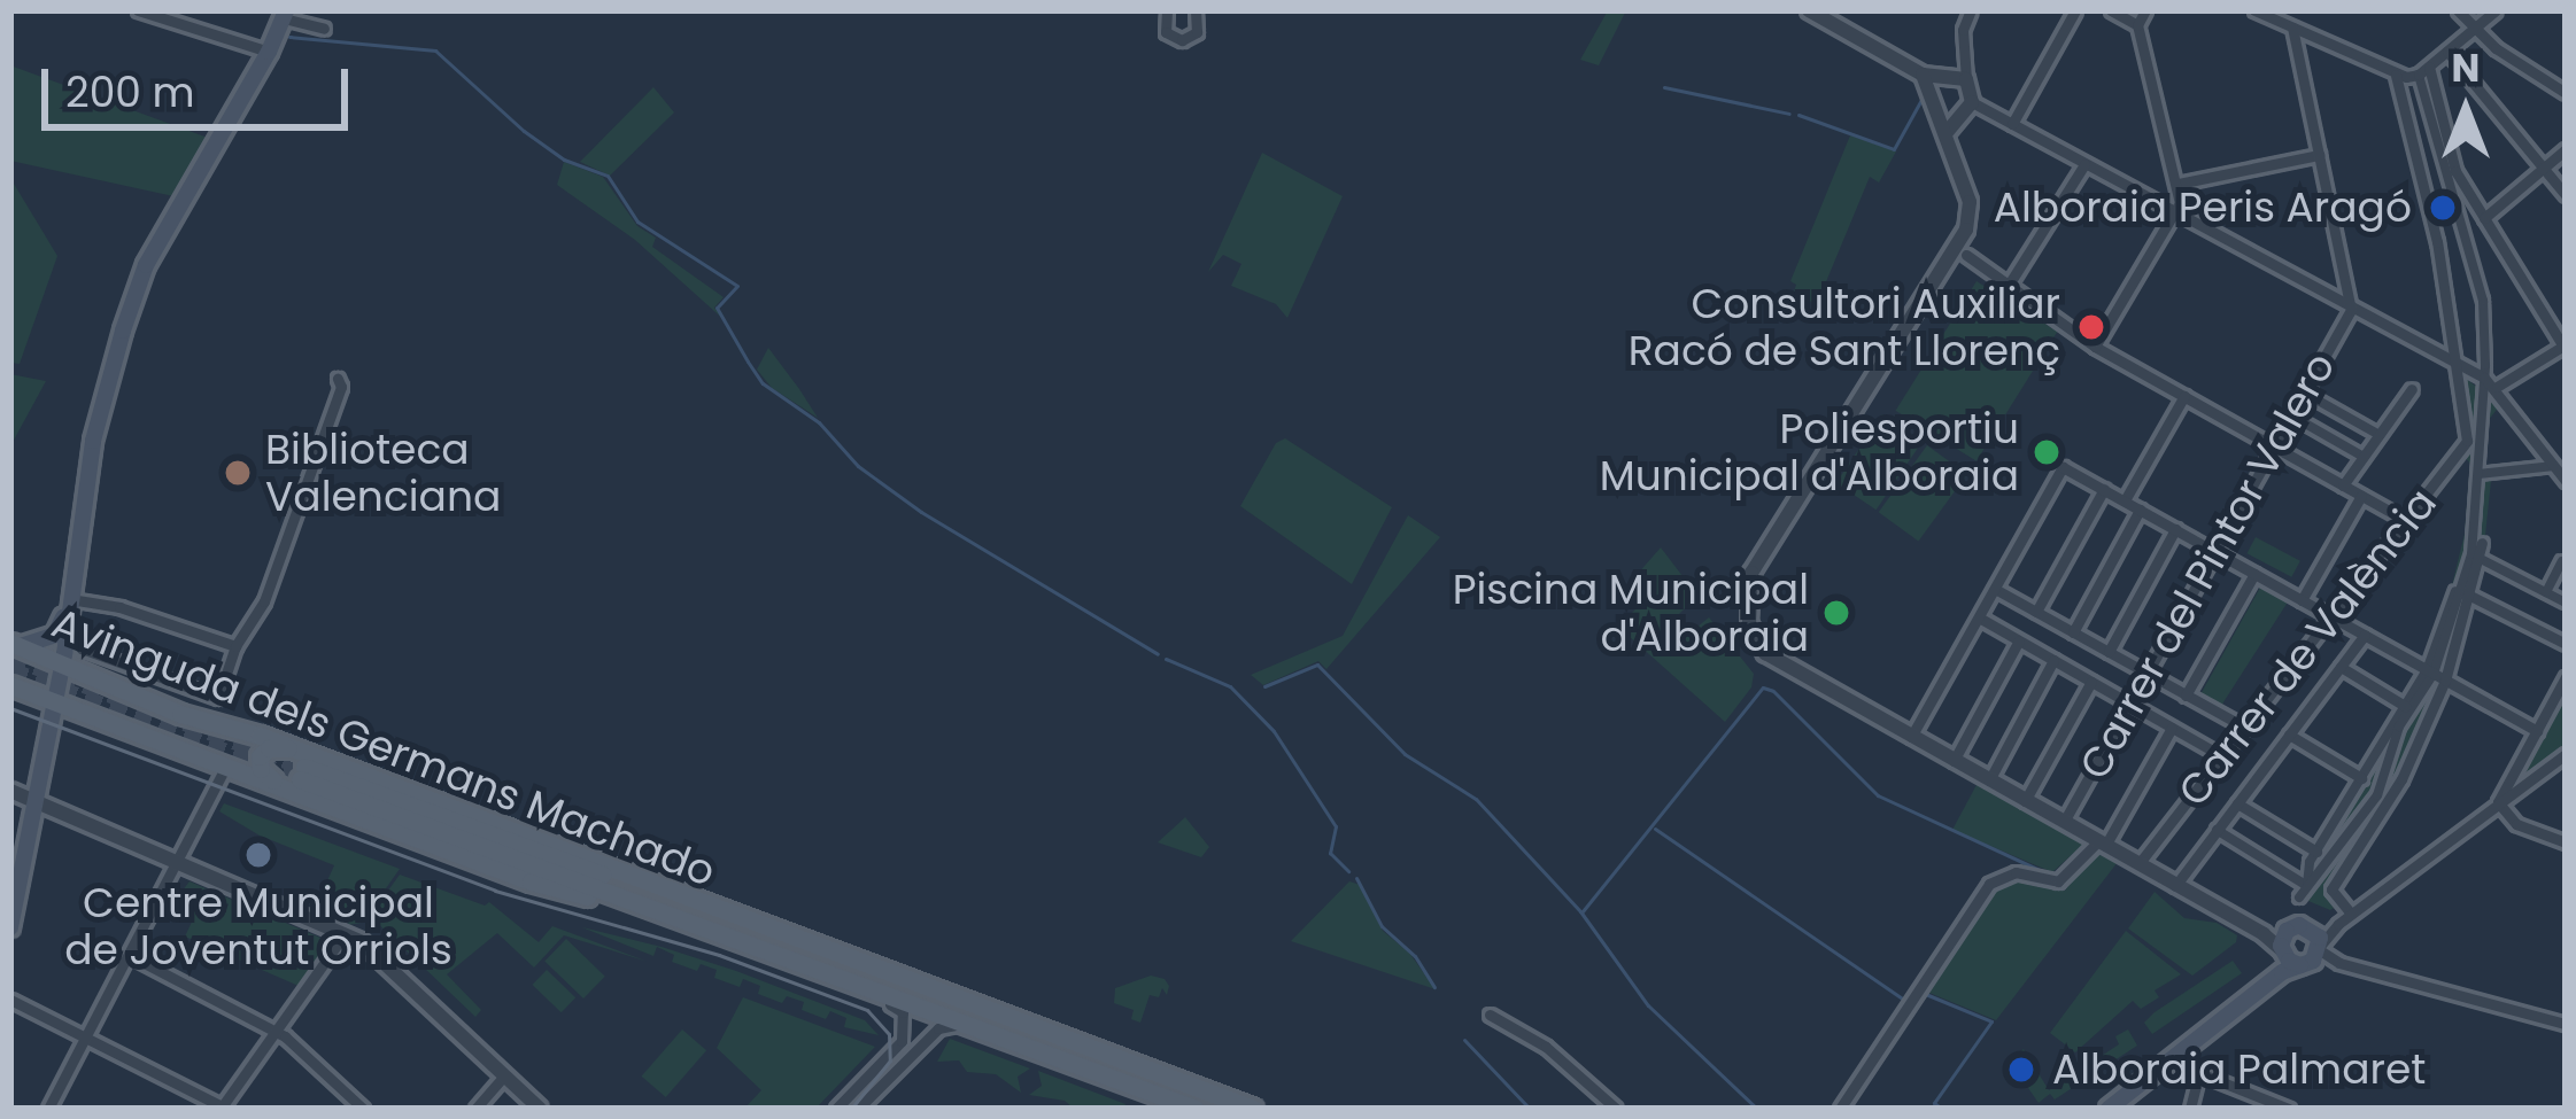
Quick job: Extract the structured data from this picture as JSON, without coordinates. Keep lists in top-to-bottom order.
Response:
{
  "streets": {
    "main road": ["Avinguda dels Germans Machado"],
    "street": ["Carrer del Pintor Valero", "Carrer de València"]
  },
  "places": [
    "Alboraia Peris Aragó",
    "Consultori Auxiliar Racó de Sant Llorenç",
    "Poliesportiu Municipal d'Alboraia",
    "Biblioteca Valenciana",
    "Piscina Municipal d'Alboraia",
    "Centre Municipal de Joventut Orriols",
    "Alboraia Palmaret"
  ],
  "scale_bar": "200 m",
  "north": "top"
}
